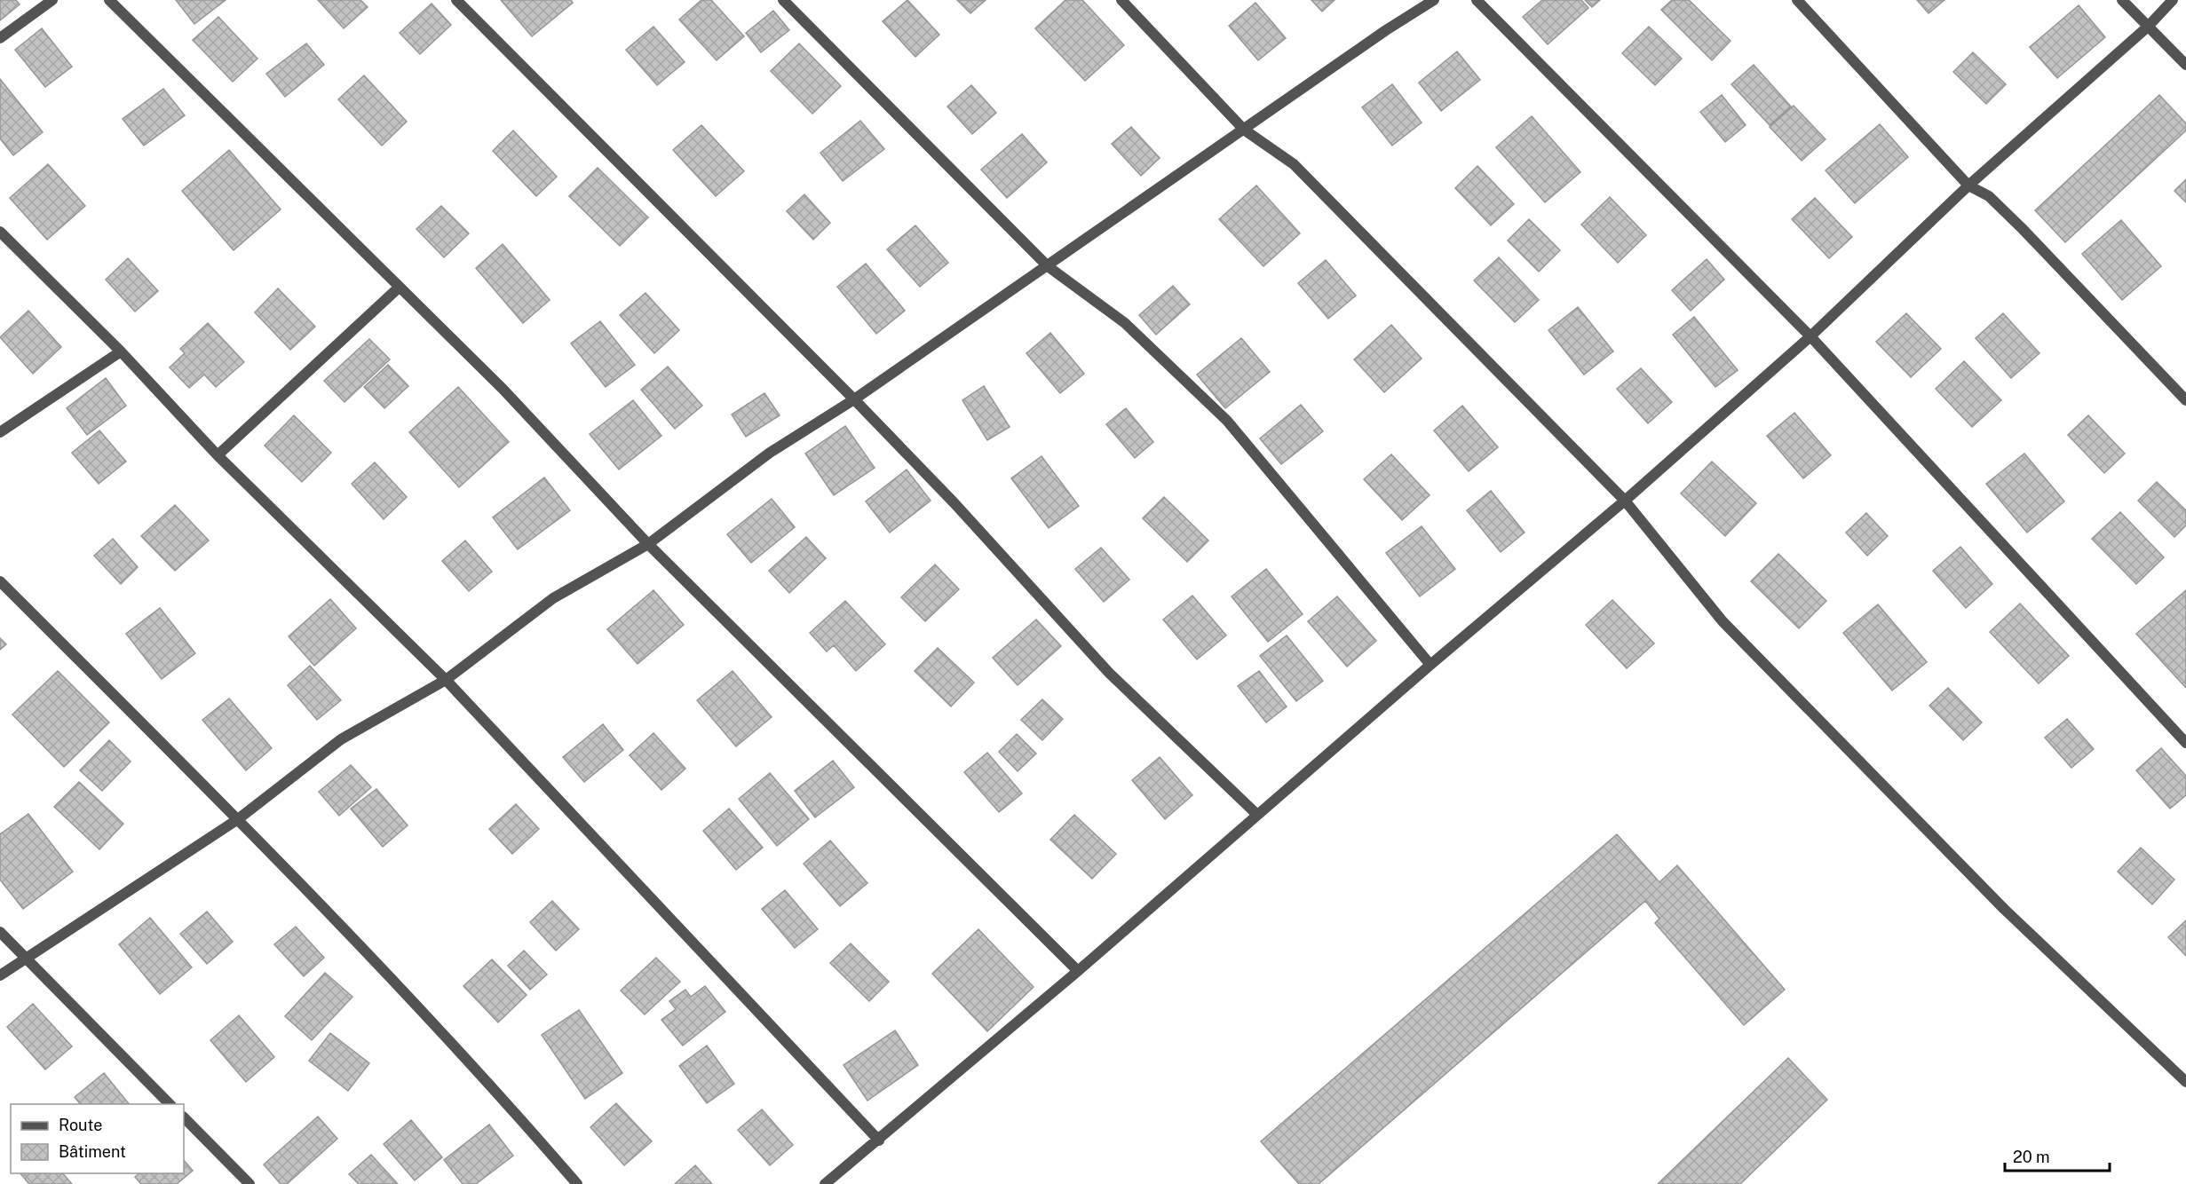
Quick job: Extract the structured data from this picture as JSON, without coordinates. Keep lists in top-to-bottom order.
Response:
{
  "legend": ["Route", "Bâtiment"],
  "scale_bar": "20 m"
}
